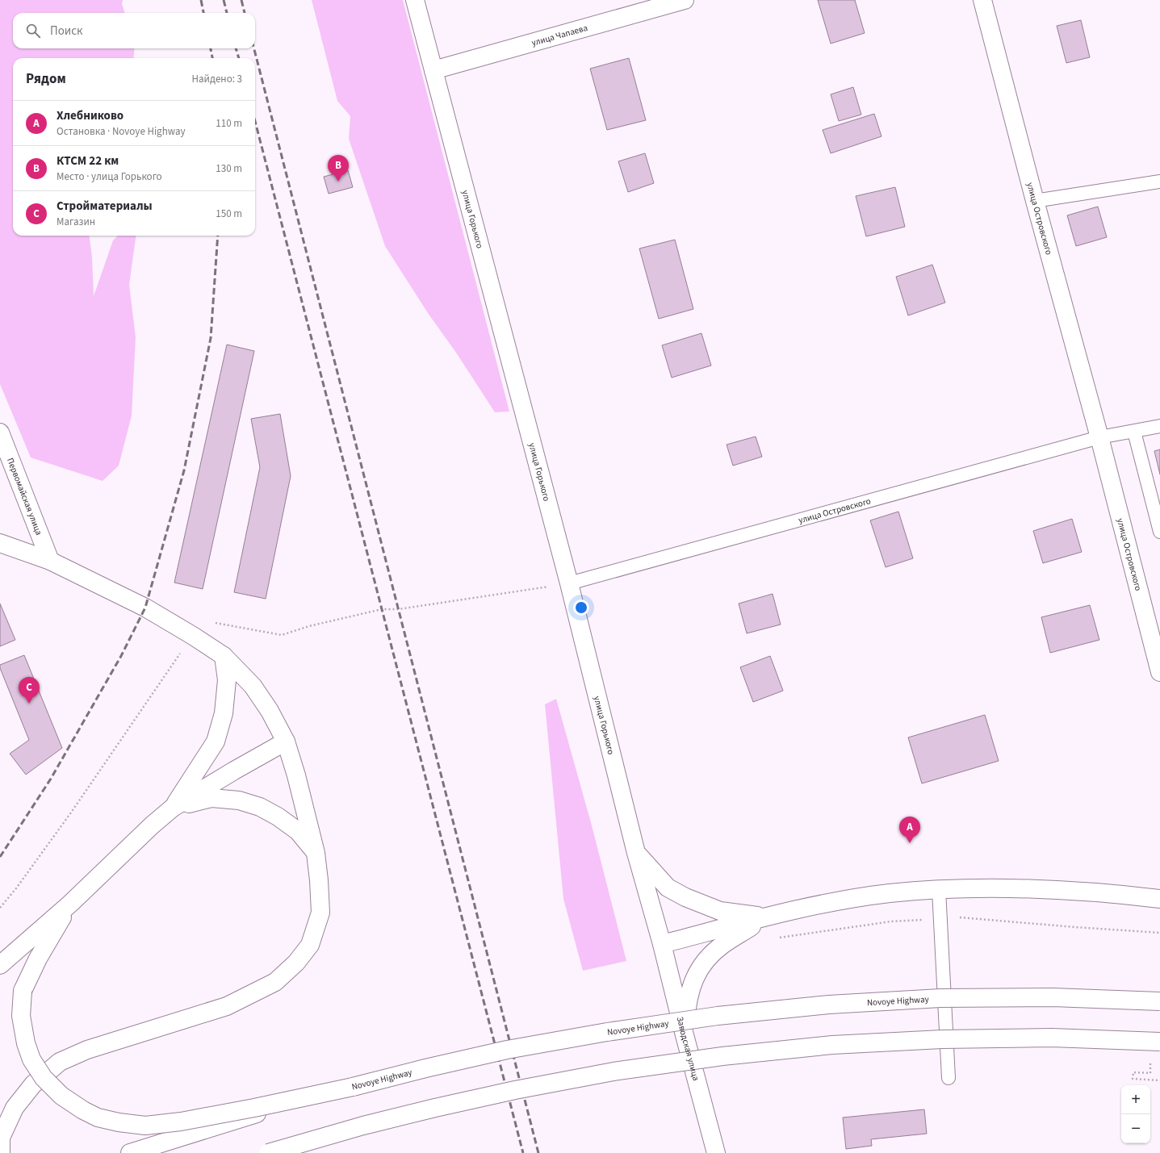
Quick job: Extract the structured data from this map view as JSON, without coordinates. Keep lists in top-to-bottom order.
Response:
{
  "streets": {
    "street": [
      "улица Чапаева",
      "улица Островского",
      "улица Горького",
      "Первомайская улица",
      "Novoye Highway",
      "Заводская улица"
    ]
  },
  "crossings": [
    ["улица Чапаева", "улица Горького"],
    ["улица Островского", "улица Горького"],
    ["улица Горького", "Заводская улица"]
  ],
  "page": {
    "search": "Поиск",
    "heading": ["Рядом", "Найдено: 3"],
    "list": [
      {
        "mark": "A",
        "name": "Хлебниково",
        "note": "Остановка · Novoye Highway",
        "value": "110 m"
      },
      {
        "mark": "B",
        "name": "КТСМ 22 км",
        "note": "Место · улица Горького",
        "value": "130 m"
      },
      {
        "mark": "C",
        "name": "Стройматериалы",
        "note": "Магазин",
        "value": "150 m"
      }
    ],
    "pins": ["B", "C", "A"],
    "map_buttons": ["+", "−"]
  }
}
